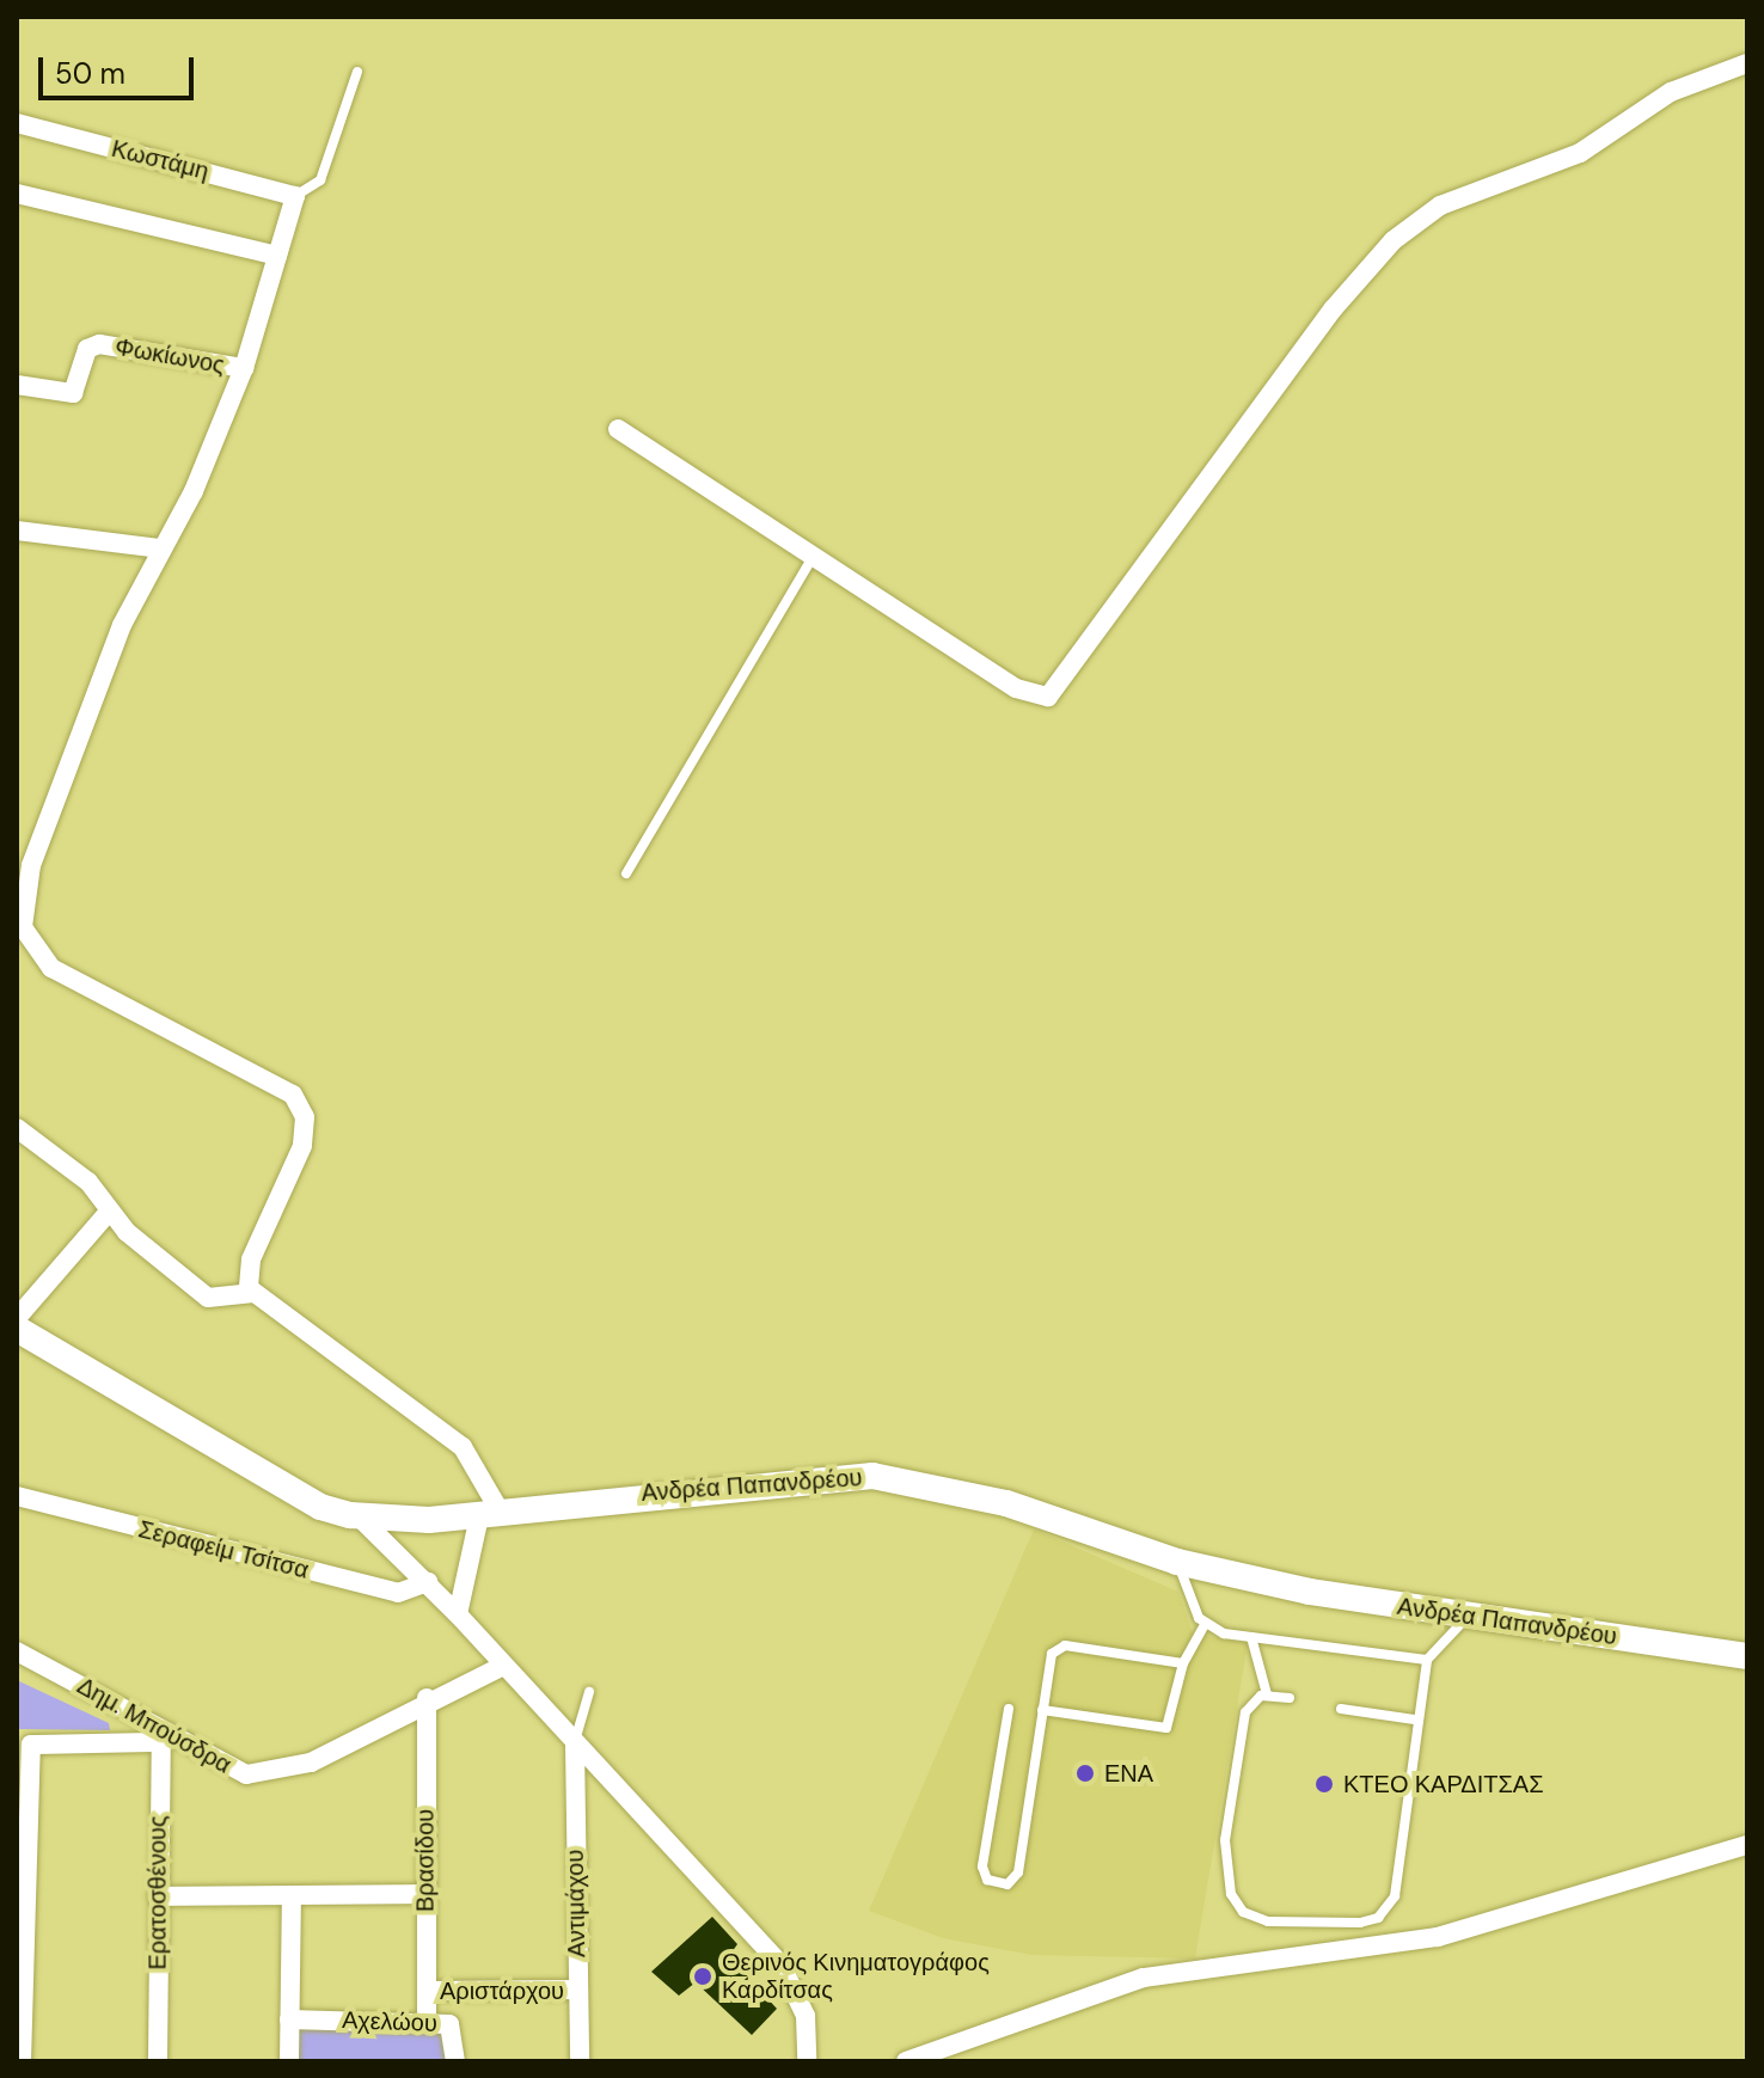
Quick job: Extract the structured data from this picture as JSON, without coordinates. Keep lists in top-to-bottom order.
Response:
{
  "streets": {
    "main road": ["Ανδρέα Παπανδρέου"],
    "street": [
      "Κωστάμη",
      "Φωκίωνος",
      "Σεραφείμ Τσίτσα",
      "Δημ. Μπούσδρα",
      "Βρασίδου",
      "Ερατοσθένους",
      "Αντιμάχου",
      "Αριστάρχου",
      "Αχελώου"
    ]
  },
  "crossings": [
    ["Δημ. Μπούσδρα", "Βρασίδου"],
    ["Δημ. Μπούσδρα", "Ερατοσθένους"],
    ["Βρασίδου", "Αριστάρχου"],
    ["Βρασίδου", "Αχελώου"],
    ["Αντιμάχου", "Αριστάρχου"]
  ],
  "places": ["ΕΝΑ", "ΚΤΕΟ ΚΑΡΔΙΤΣΑΣ", "Θερινός Κινηματογράφος Καρδίτσας"],
  "scale_bar": "50 m"
}
